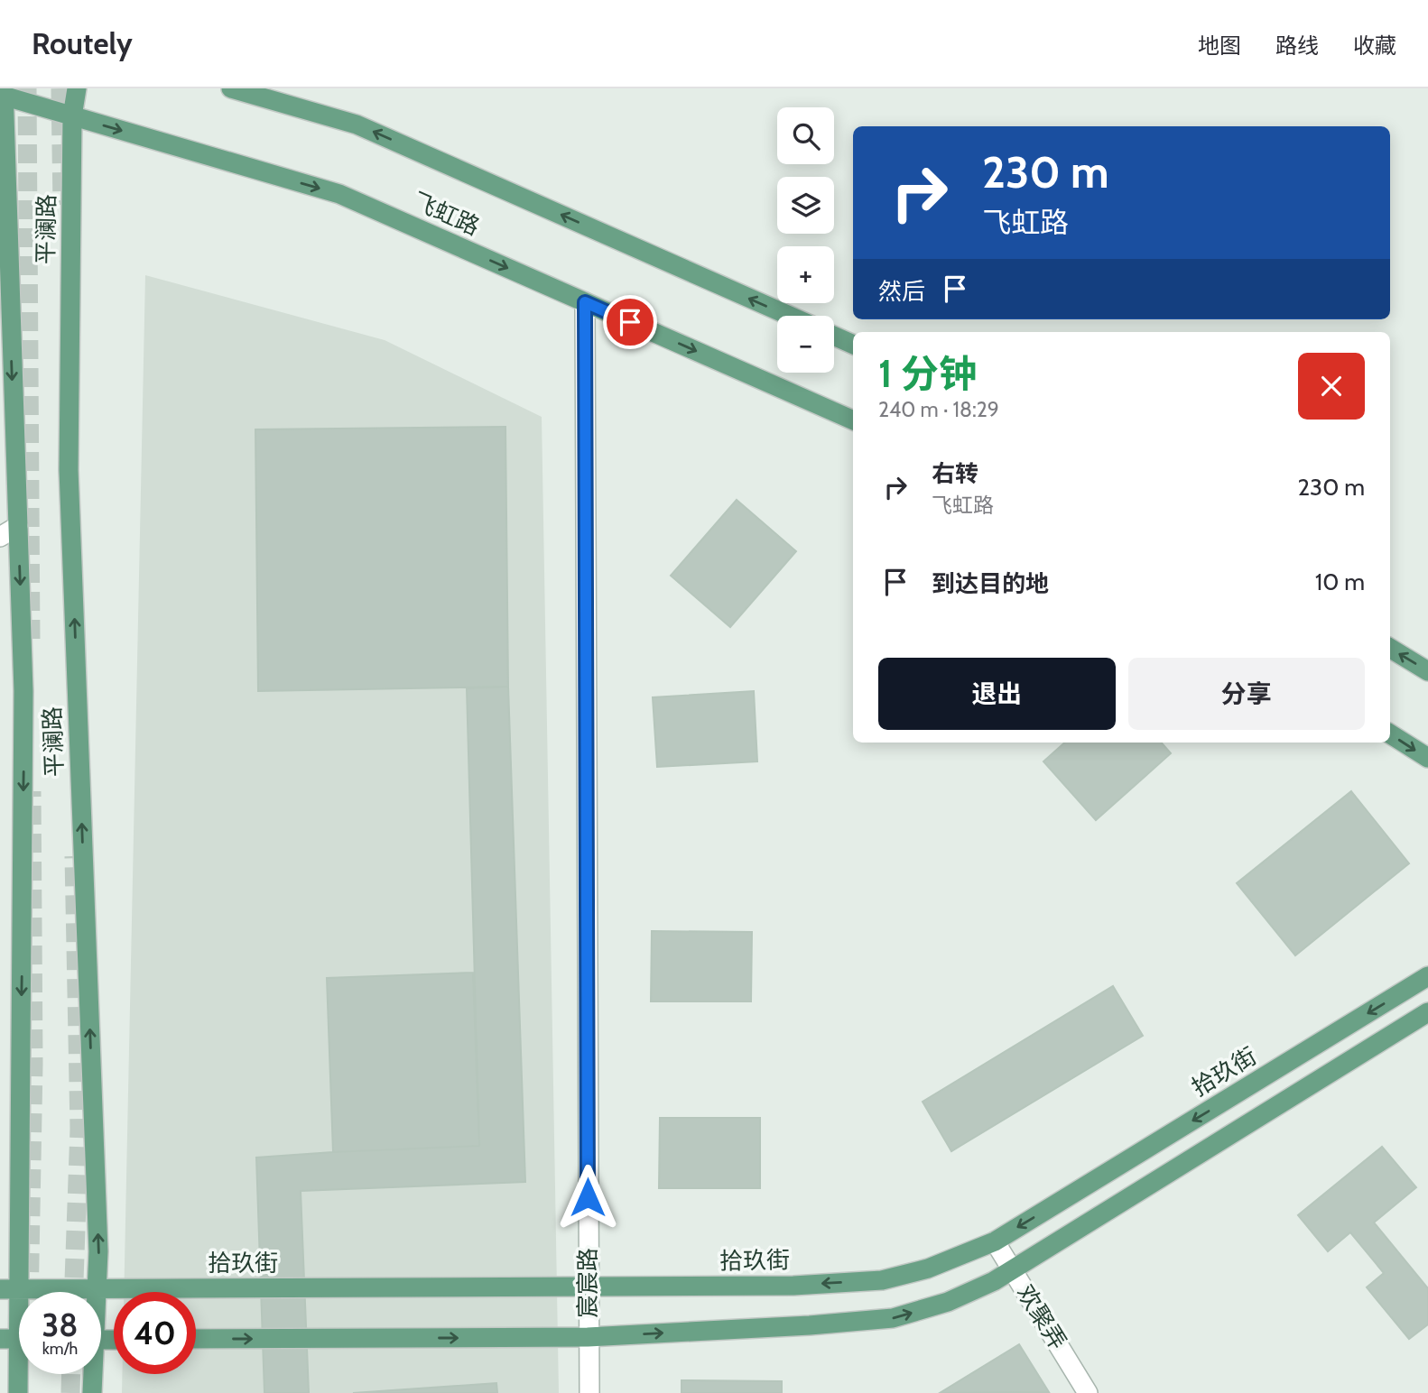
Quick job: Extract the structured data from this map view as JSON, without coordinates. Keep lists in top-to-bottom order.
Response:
{
  "streets": {
    "main road": ["飞虹路", "平澜路", "拾玖街"],
    "street": ["宸宸路", "欢聚弄"]
  },
  "crossings": [
    ["飞虹路", "平澜路"],
    ["飞虹路", "宸宸路"],
    ["平澜路", "拾玖街"],
    ["拾玖街", "宸宸路"],
    ["拾玖街", "欢聚弄"]
  ],
  "page": {
    "header": "Routely",
    "nav": ["地图", "路线", "收藏"],
    "map_buttons": ["+", "−"],
    "turn": ["230 m", "飞虹路"],
    "then": "然后",
    "heading": ["1 分钟", "240 m · 18:29"],
    "list": [
      {
        "name": "右转",
        "note": "飞虹路",
        "value": "230 m"
      },
      {
        "name": "到达目的地",
        "value": "10 m"
      }
    ],
    "buttons": ["退出", "分享"],
    "speed": "38 km/h",
    "limit": "40"
  }
}
